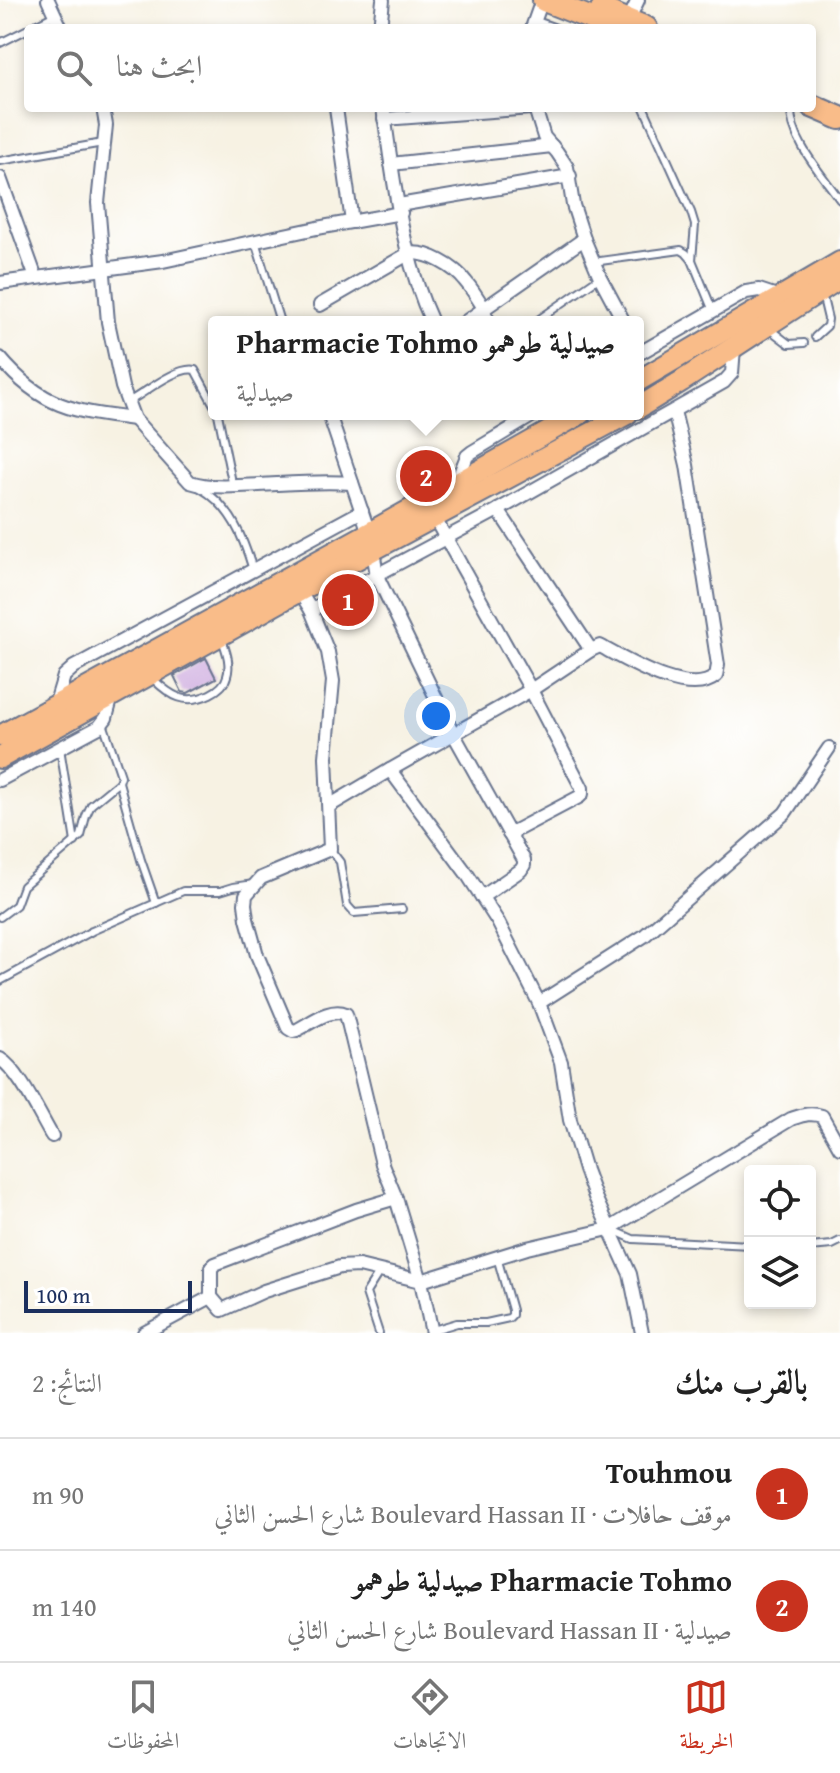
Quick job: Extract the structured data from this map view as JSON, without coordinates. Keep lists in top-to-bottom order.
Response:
{
  "scale_bar": "100 m",
  "page": {
    "search": "ابحث هنا",
    "popup": ["Pharmacie Tohmo صيدلية طوهمو", "صيدلية"],
    "pins": ["2", "1"],
    "scale": "100 m",
    "heading": ["بالقرب منك", "النتائج: 2"],
    "list": [
      {
        "mark": "1",
        "name": "Touhmou",
        "note": "موقف حافلات · Boulevard Hassan II شارع الحسن الثاني",
        "value": "90 m"
      },
      {
        "mark": "2",
        "name": "Pharmacie Tohmo صيدلية طوهمو",
        "note": "صيدلية · Boulevard Hassan II شارع الحسن الثاني",
        "value": "140 m"
      }
    ],
    "nav": ["الخريطة", "الاتجاهات", "المحفوظات"]
  }
}
